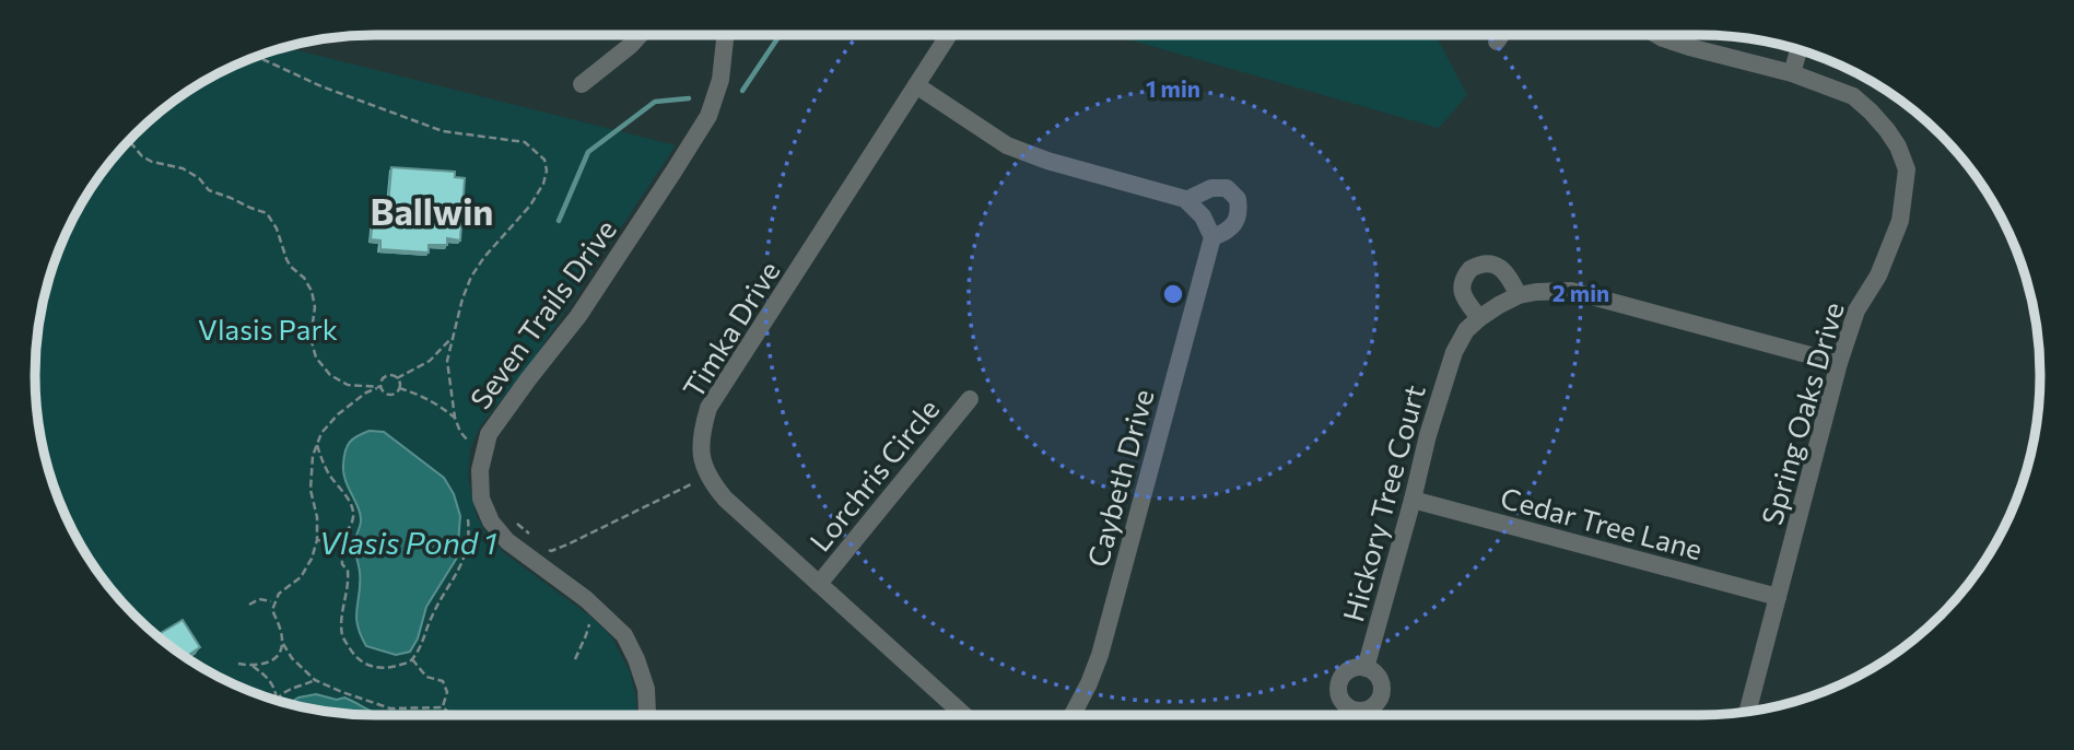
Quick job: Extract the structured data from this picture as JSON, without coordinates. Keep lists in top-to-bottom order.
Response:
{
  "streets": {
    "street": [
      "Seven Trails Drive",
      "Timka Drive",
      "Spring Oaks Drive",
      "Lorchris Circle",
      "Caybeth Drive",
      "Hickory Tree Court",
      "Cedar Tree Lane"
    ]
  },
  "crossings": [
    ["Timka Drive", "Lorchris Circle"],
    ["Spring Oaks Drive", "Cedar Tree Lane"],
    ["Hickory Tree Court", "Cedar Tree Lane"]
  ],
  "districts": ["Ballwin"],
  "water": ["Vlasis Pond 1"],
  "parks": ["Vlasis Park"],
  "rings": ["1 min", "2 min"]
}
